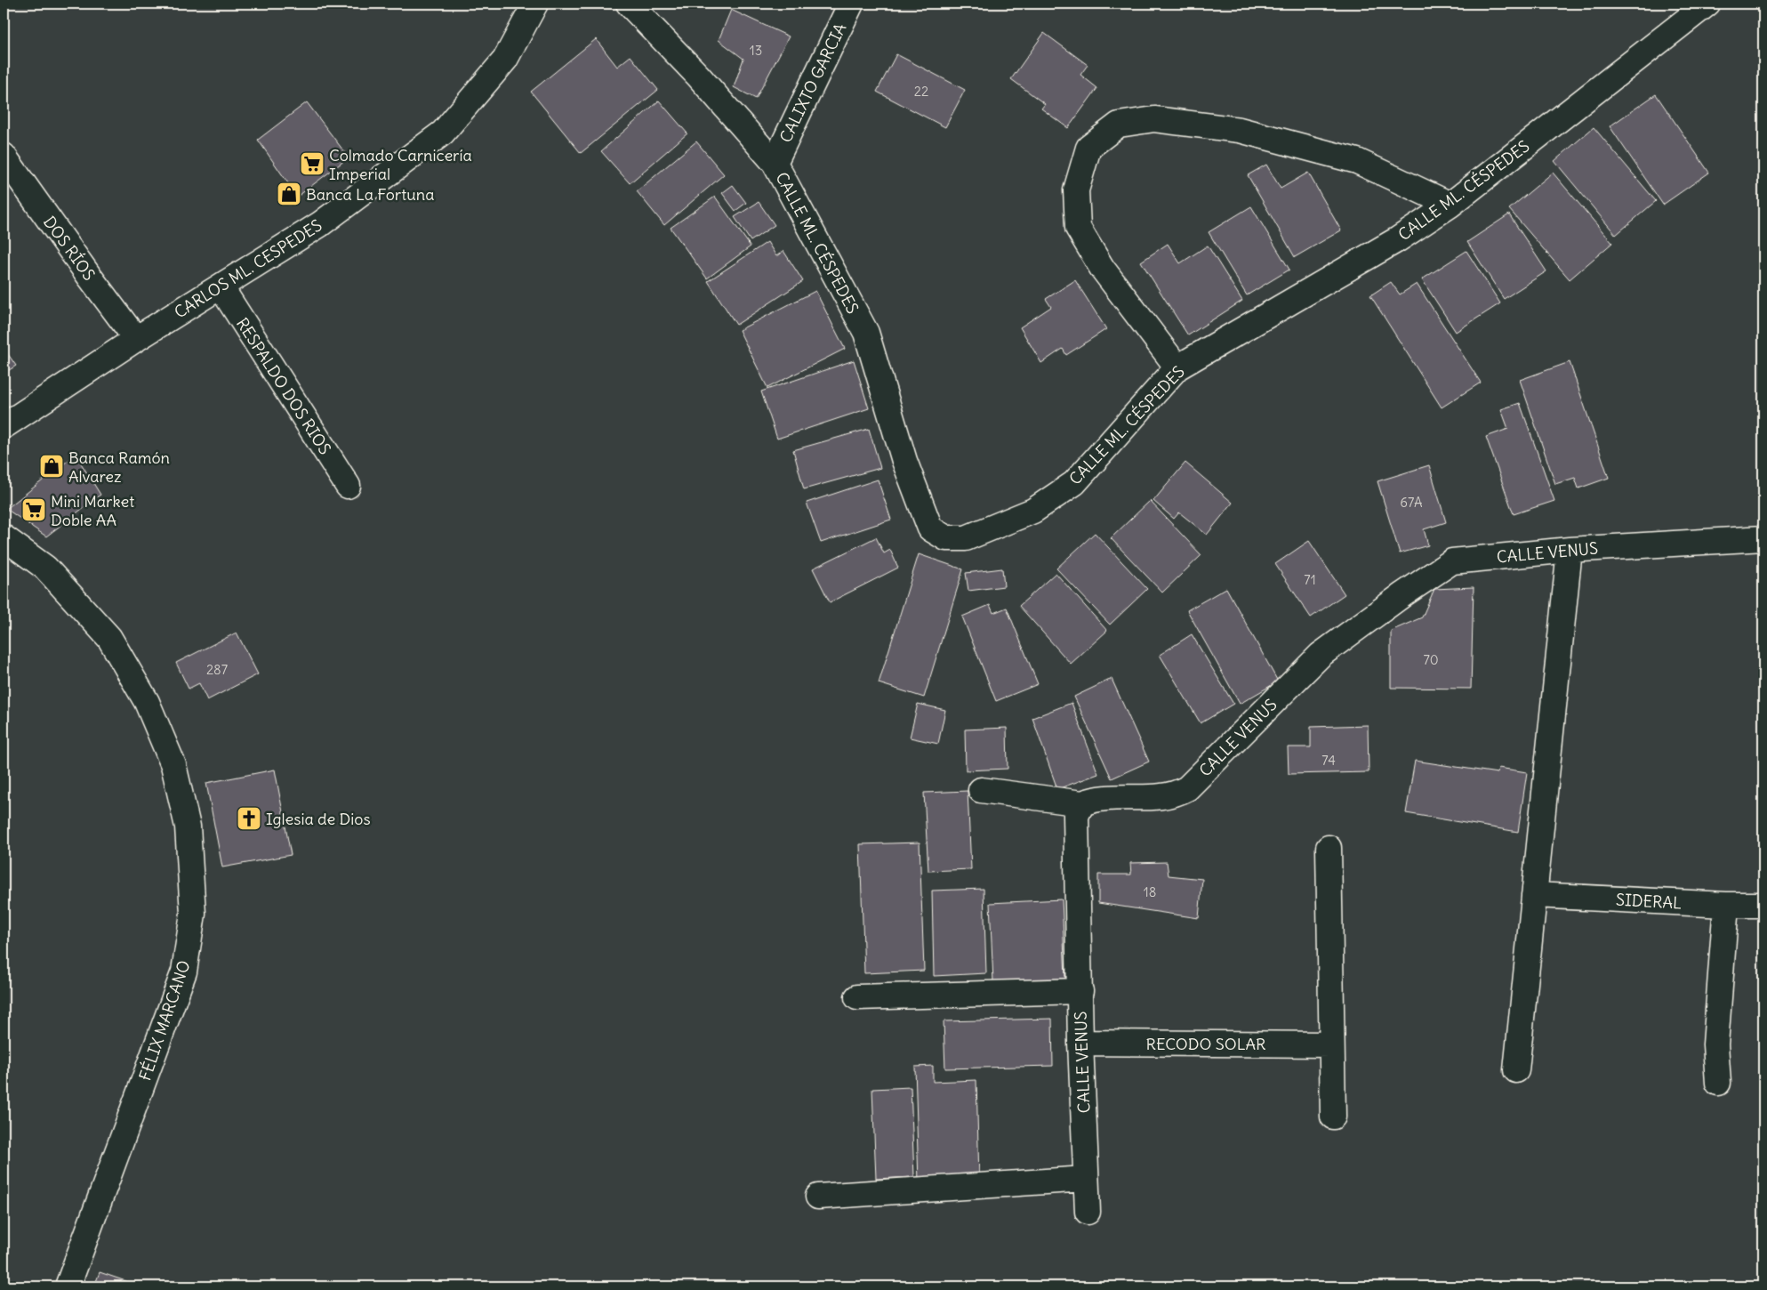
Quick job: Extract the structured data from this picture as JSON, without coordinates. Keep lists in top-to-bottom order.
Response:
{
  "streets": {
    "street": [
      "CALIXTO GARCIA",
      "CALLE ML. CÉSPEDES",
      "DOS RÍOS",
      "CARLOS ML. CESPEDES",
      "RESPALDO DOS RIOS",
      "CALLE VENUS",
      "SIDERAL",
      "FÉLIX MARCANO",
      "RECODO SOLAR"
    ]
  },
  "crossings": [
    ["CALIXTO GARCIA", "CALLE ML. CÉSPEDES"],
    ["DOS RÍOS", "CARLOS ML. CESPEDES"],
    ["CARLOS ML. CESPEDES", "RESPALDO DOS RIOS"],
    ["CALLE VENUS", "RECODO SOLAR"]
  ],
  "places": {
    "supermarket": ["Colmado Carnicería Imperial", "Mini Market Doble AA"],
    "shop": ["Banca La Fortuna", "Banca Ramón Alvarez"],
    "church": ["Iglesia de Dios"]
  },
  "house_numbers": [
    "13",
    "22",
    "67A",
    "71",
    "70",
    "287",
    "74",
    "18"
  ]
}
